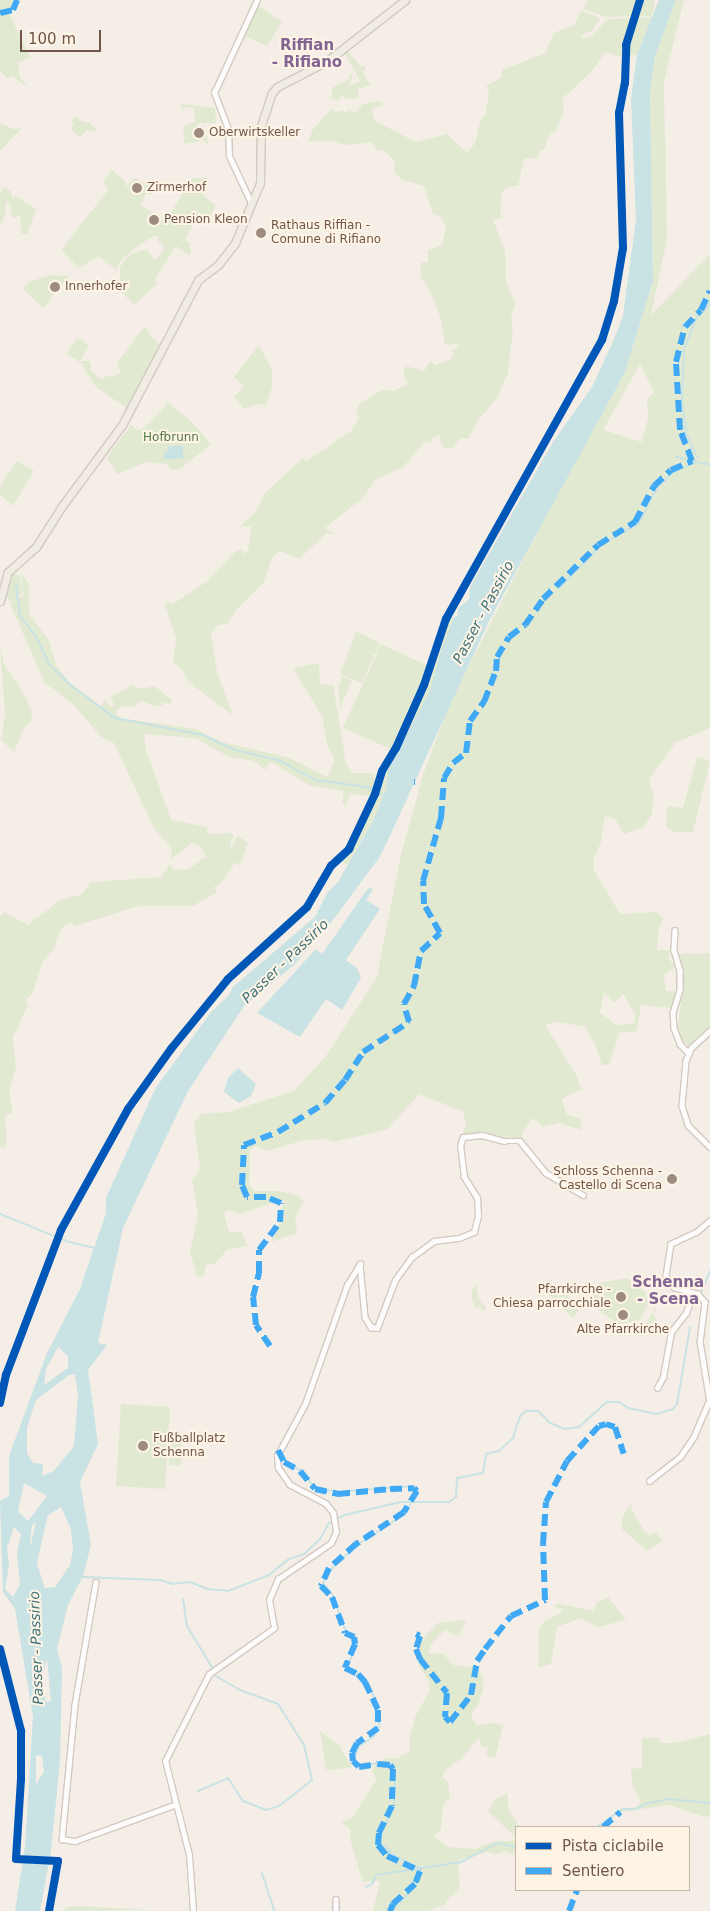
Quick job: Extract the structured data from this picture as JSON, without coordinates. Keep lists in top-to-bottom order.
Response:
{
  "districts": ["Riffian - Rifiano", "Schenna - Scena"],
  "water": ["Passer - Passirio"],
  "parks": ["Hofbrunn"],
  "places": [
    "Oberwirtskeller",
    "Zirmerhof",
    "Pension Kleon",
    "Rathaus Riffian - Comune di Rifiano",
    "Innerhofer",
    "Schloss Schenna - Castello di Scena",
    "Pfarrkirche - Chiesa parrocchiale",
    "Alte Pfarrkirche",
    "Fußballplatz Schenna"
  ],
  "legend": ["Pista ciclabile", "Sentiero"],
  "scale_bar": "100 m"
}
